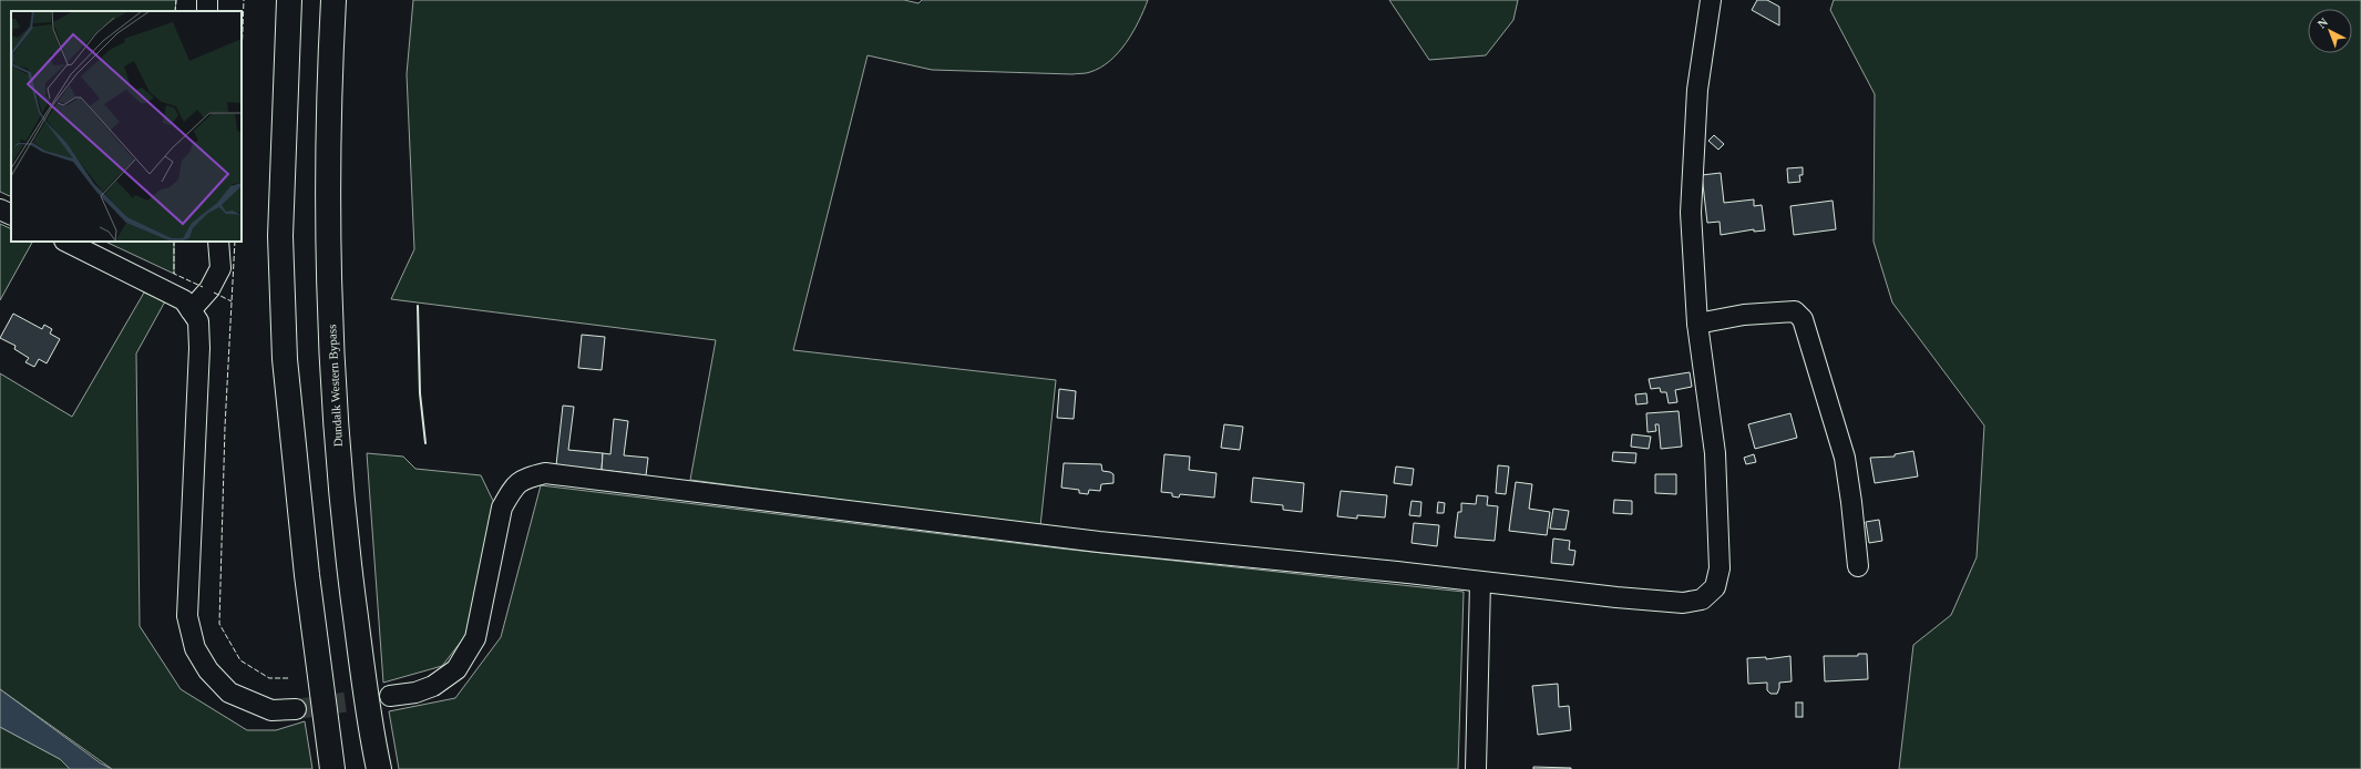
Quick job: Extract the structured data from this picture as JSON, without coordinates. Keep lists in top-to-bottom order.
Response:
{
  "streets": {
    "highway": ["Dundalk Western Bypass"]
  },
  "north": "top left"
}
